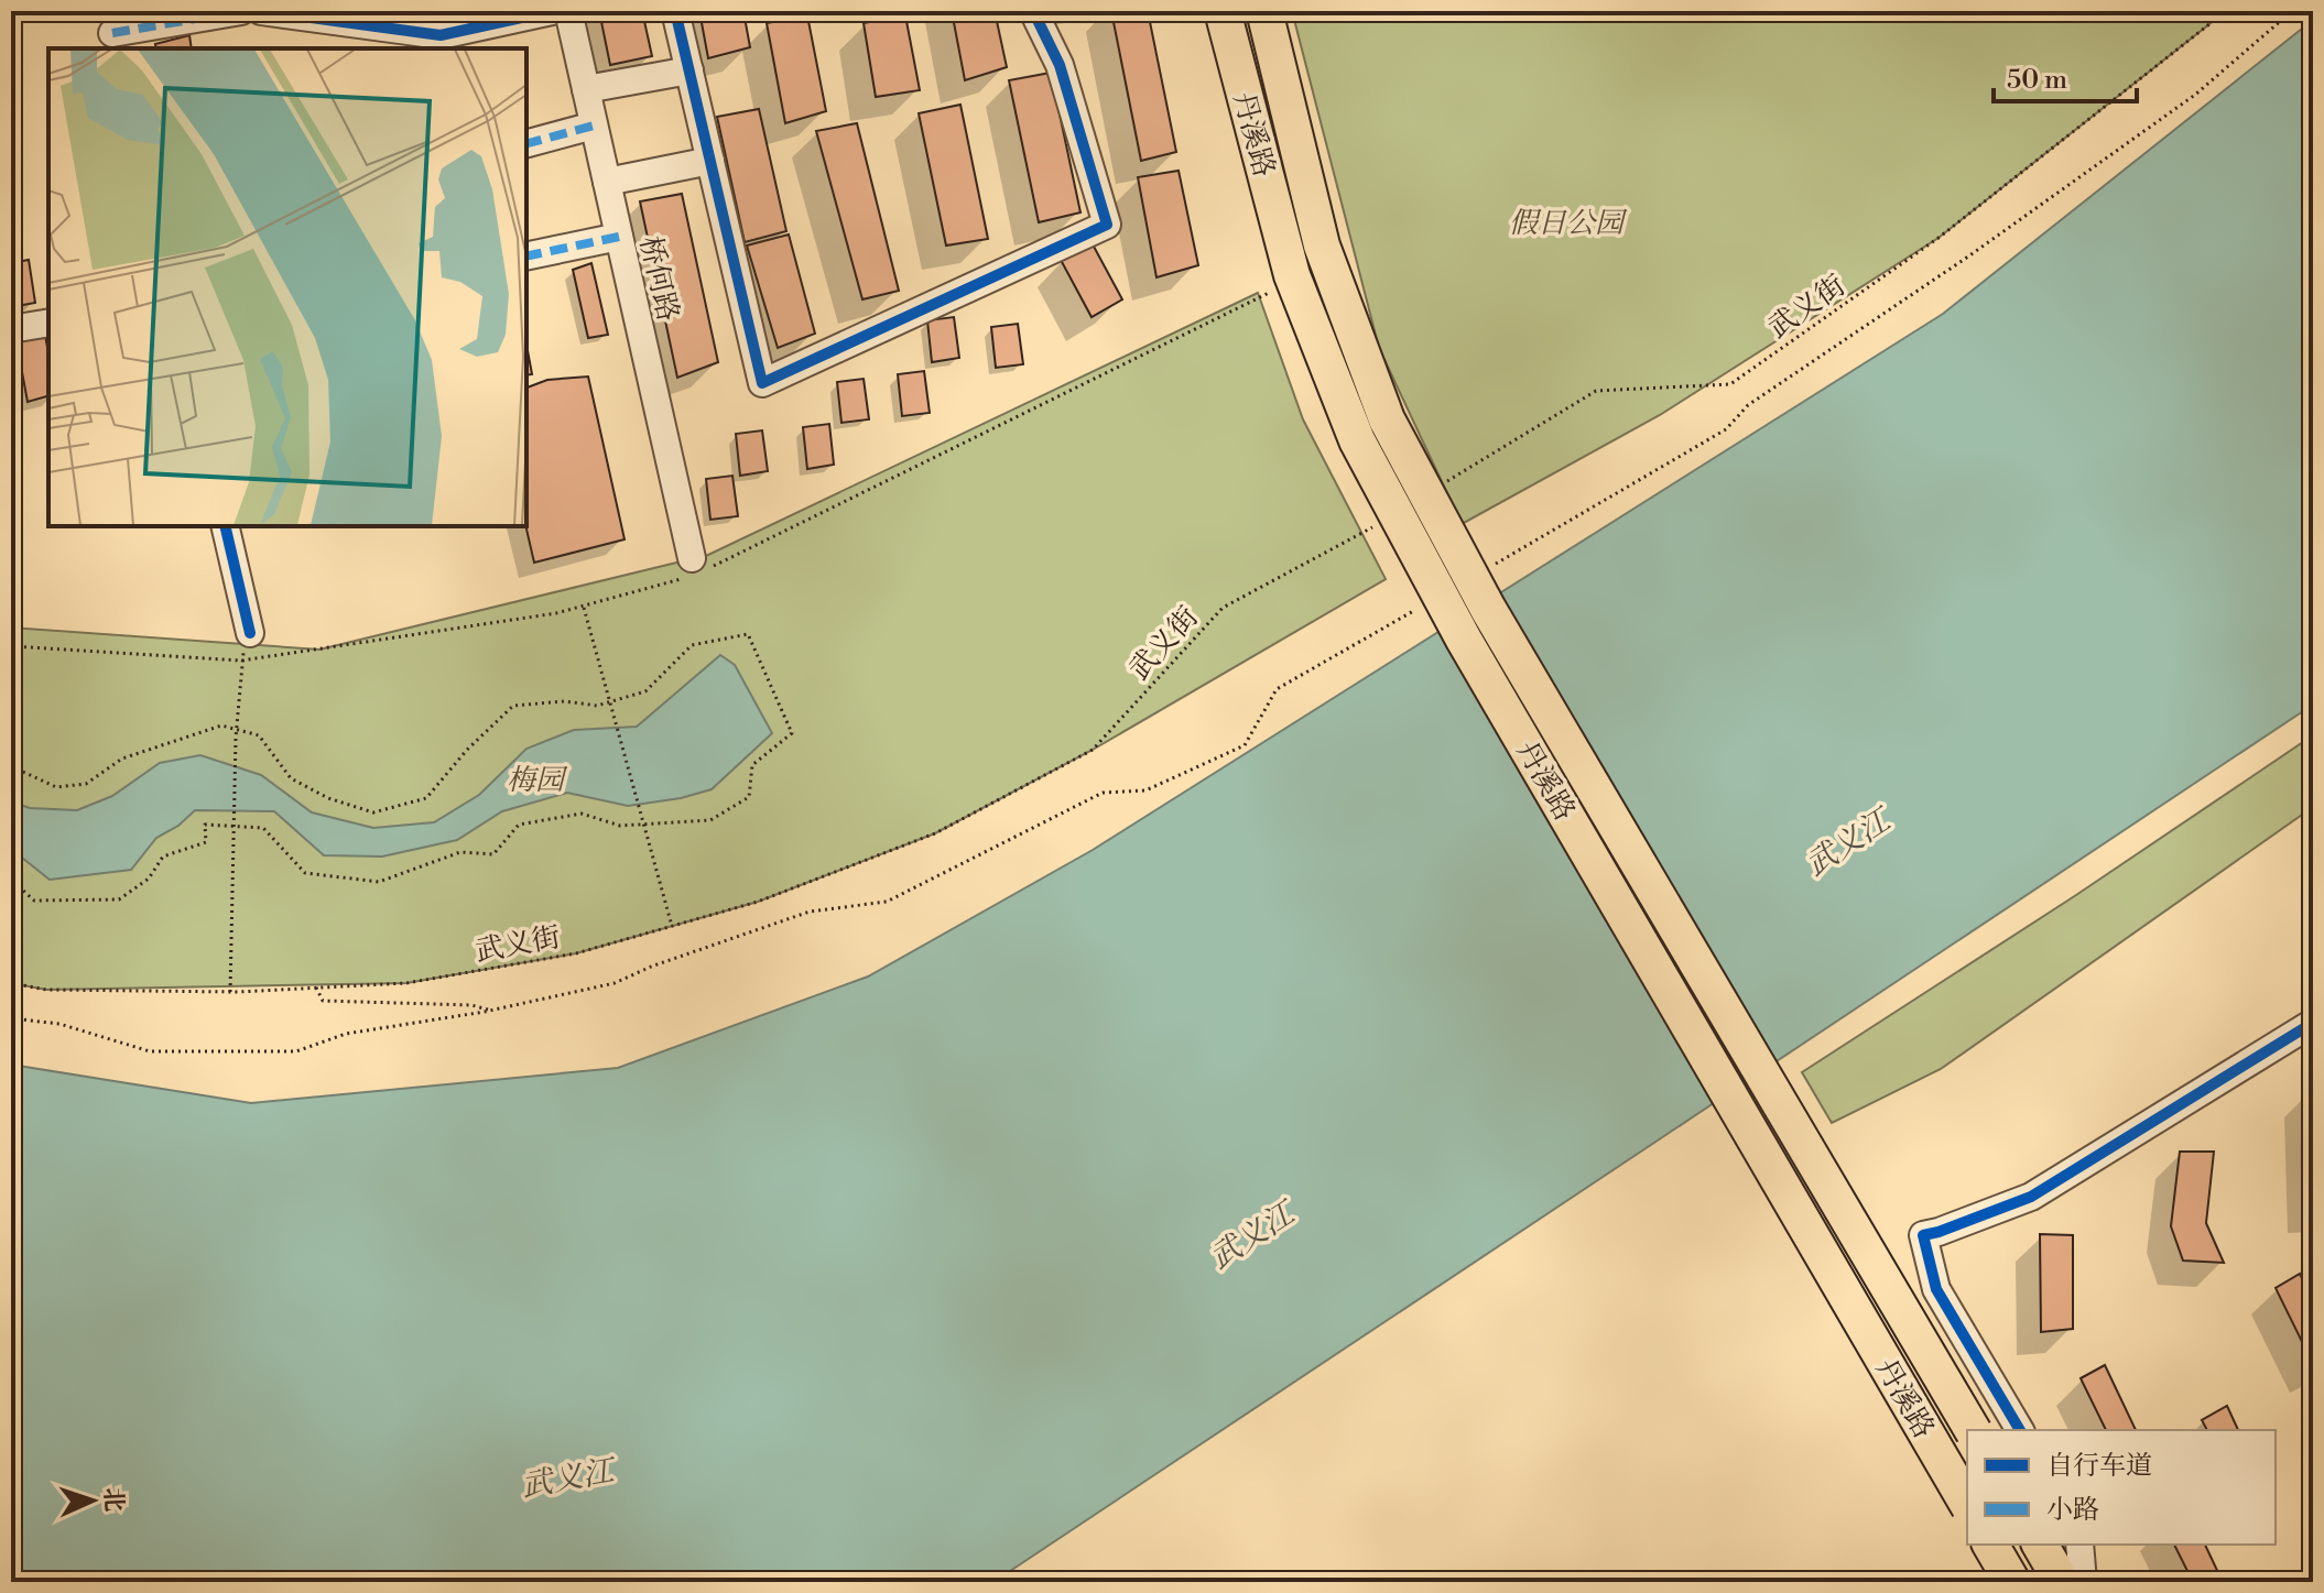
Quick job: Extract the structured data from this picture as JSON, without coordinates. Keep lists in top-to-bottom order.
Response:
{
  "streets": {
    "main road": ["丹溪路"],
    "street": ["桥何路"],
    "path": ["武义街"]
  },
  "water": ["武义江"],
  "parks": ["假日公园", "梅园"],
  "legend": ["自行车道", "小路"],
  "scale_bar": "50 m",
  "north": "right"
}
